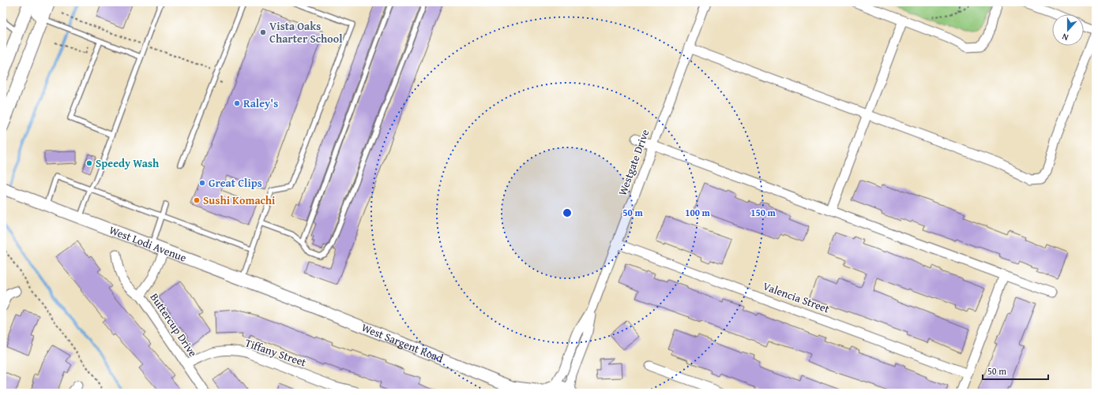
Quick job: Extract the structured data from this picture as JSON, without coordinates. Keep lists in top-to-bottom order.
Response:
{
  "streets": {
    "street": [
      "Westgate Drive",
      "West Lodi Avenue",
      "Valencia Street",
      "Buttercup Drive",
      "West Sargent Road",
      "Tiffany Street"
    ]
  },
  "crossings": [
    ["Westgate Drive", "Valencia Street"],
    ["Westgate Drive", "West Sargent Road"],
    ["West Lodi Avenue", "West Sargent Road"],
    ["Buttercup Drive", "Tiffany Street"]
  ],
  "places": [
    "Vista Oaks Charter School",
    "Raley's",
    "Speedy Wash",
    "Great Clips",
    "Sushi Komachi"
  ],
  "scale_bar": "50 m",
  "north": "bottom",
  "rings": ["50 m", "100 m", "150 m"]
}
